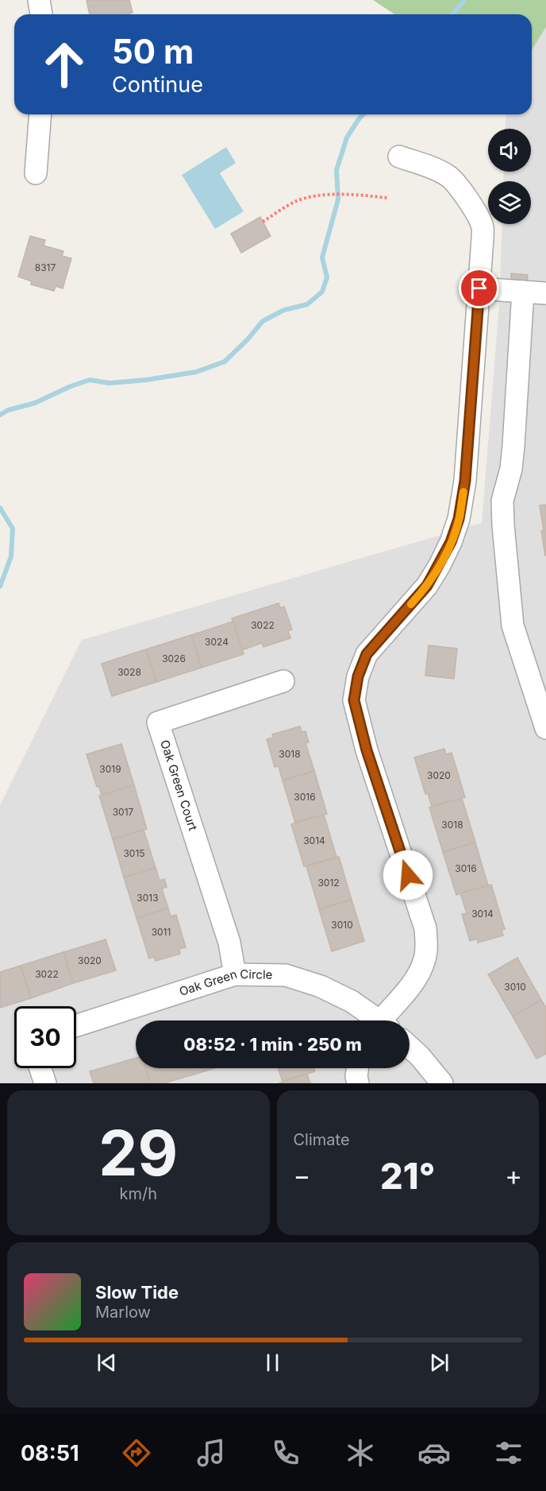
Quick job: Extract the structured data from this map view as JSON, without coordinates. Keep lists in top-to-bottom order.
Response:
{
  "streets": {
    "street": ["Oak Green Court", "Oak Green Circle"]
  },
  "crossings": [
    ["Oak Green Court", "Oak Green Circle"]
  ],
  "house_numbers": [
    "8317",
    "3022",
    "3024",
    "3026",
    "3028",
    "3018",
    "3019",
    "3020",
    "3016",
    "3017",
    "3018",
    "3014",
    "3015",
    "3016",
    "3012",
    "3013",
    "3014",
    "3010",
    "3011",
    "3020",
    "3022",
    "3010"
  ],
  "page": {
    "turn": ["50 m", "Continue"],
    "limit": "30",
    "trip": "08:52 · 1 min · 250 m",
    "tile": [
      ["29", "km/h"],
      "Climate"
    ],
    "heat": ["−", "21°", "+"],
    "song": ["Slow Tide", "Marlow"],
    "tabs": "08:51"
  }
}
